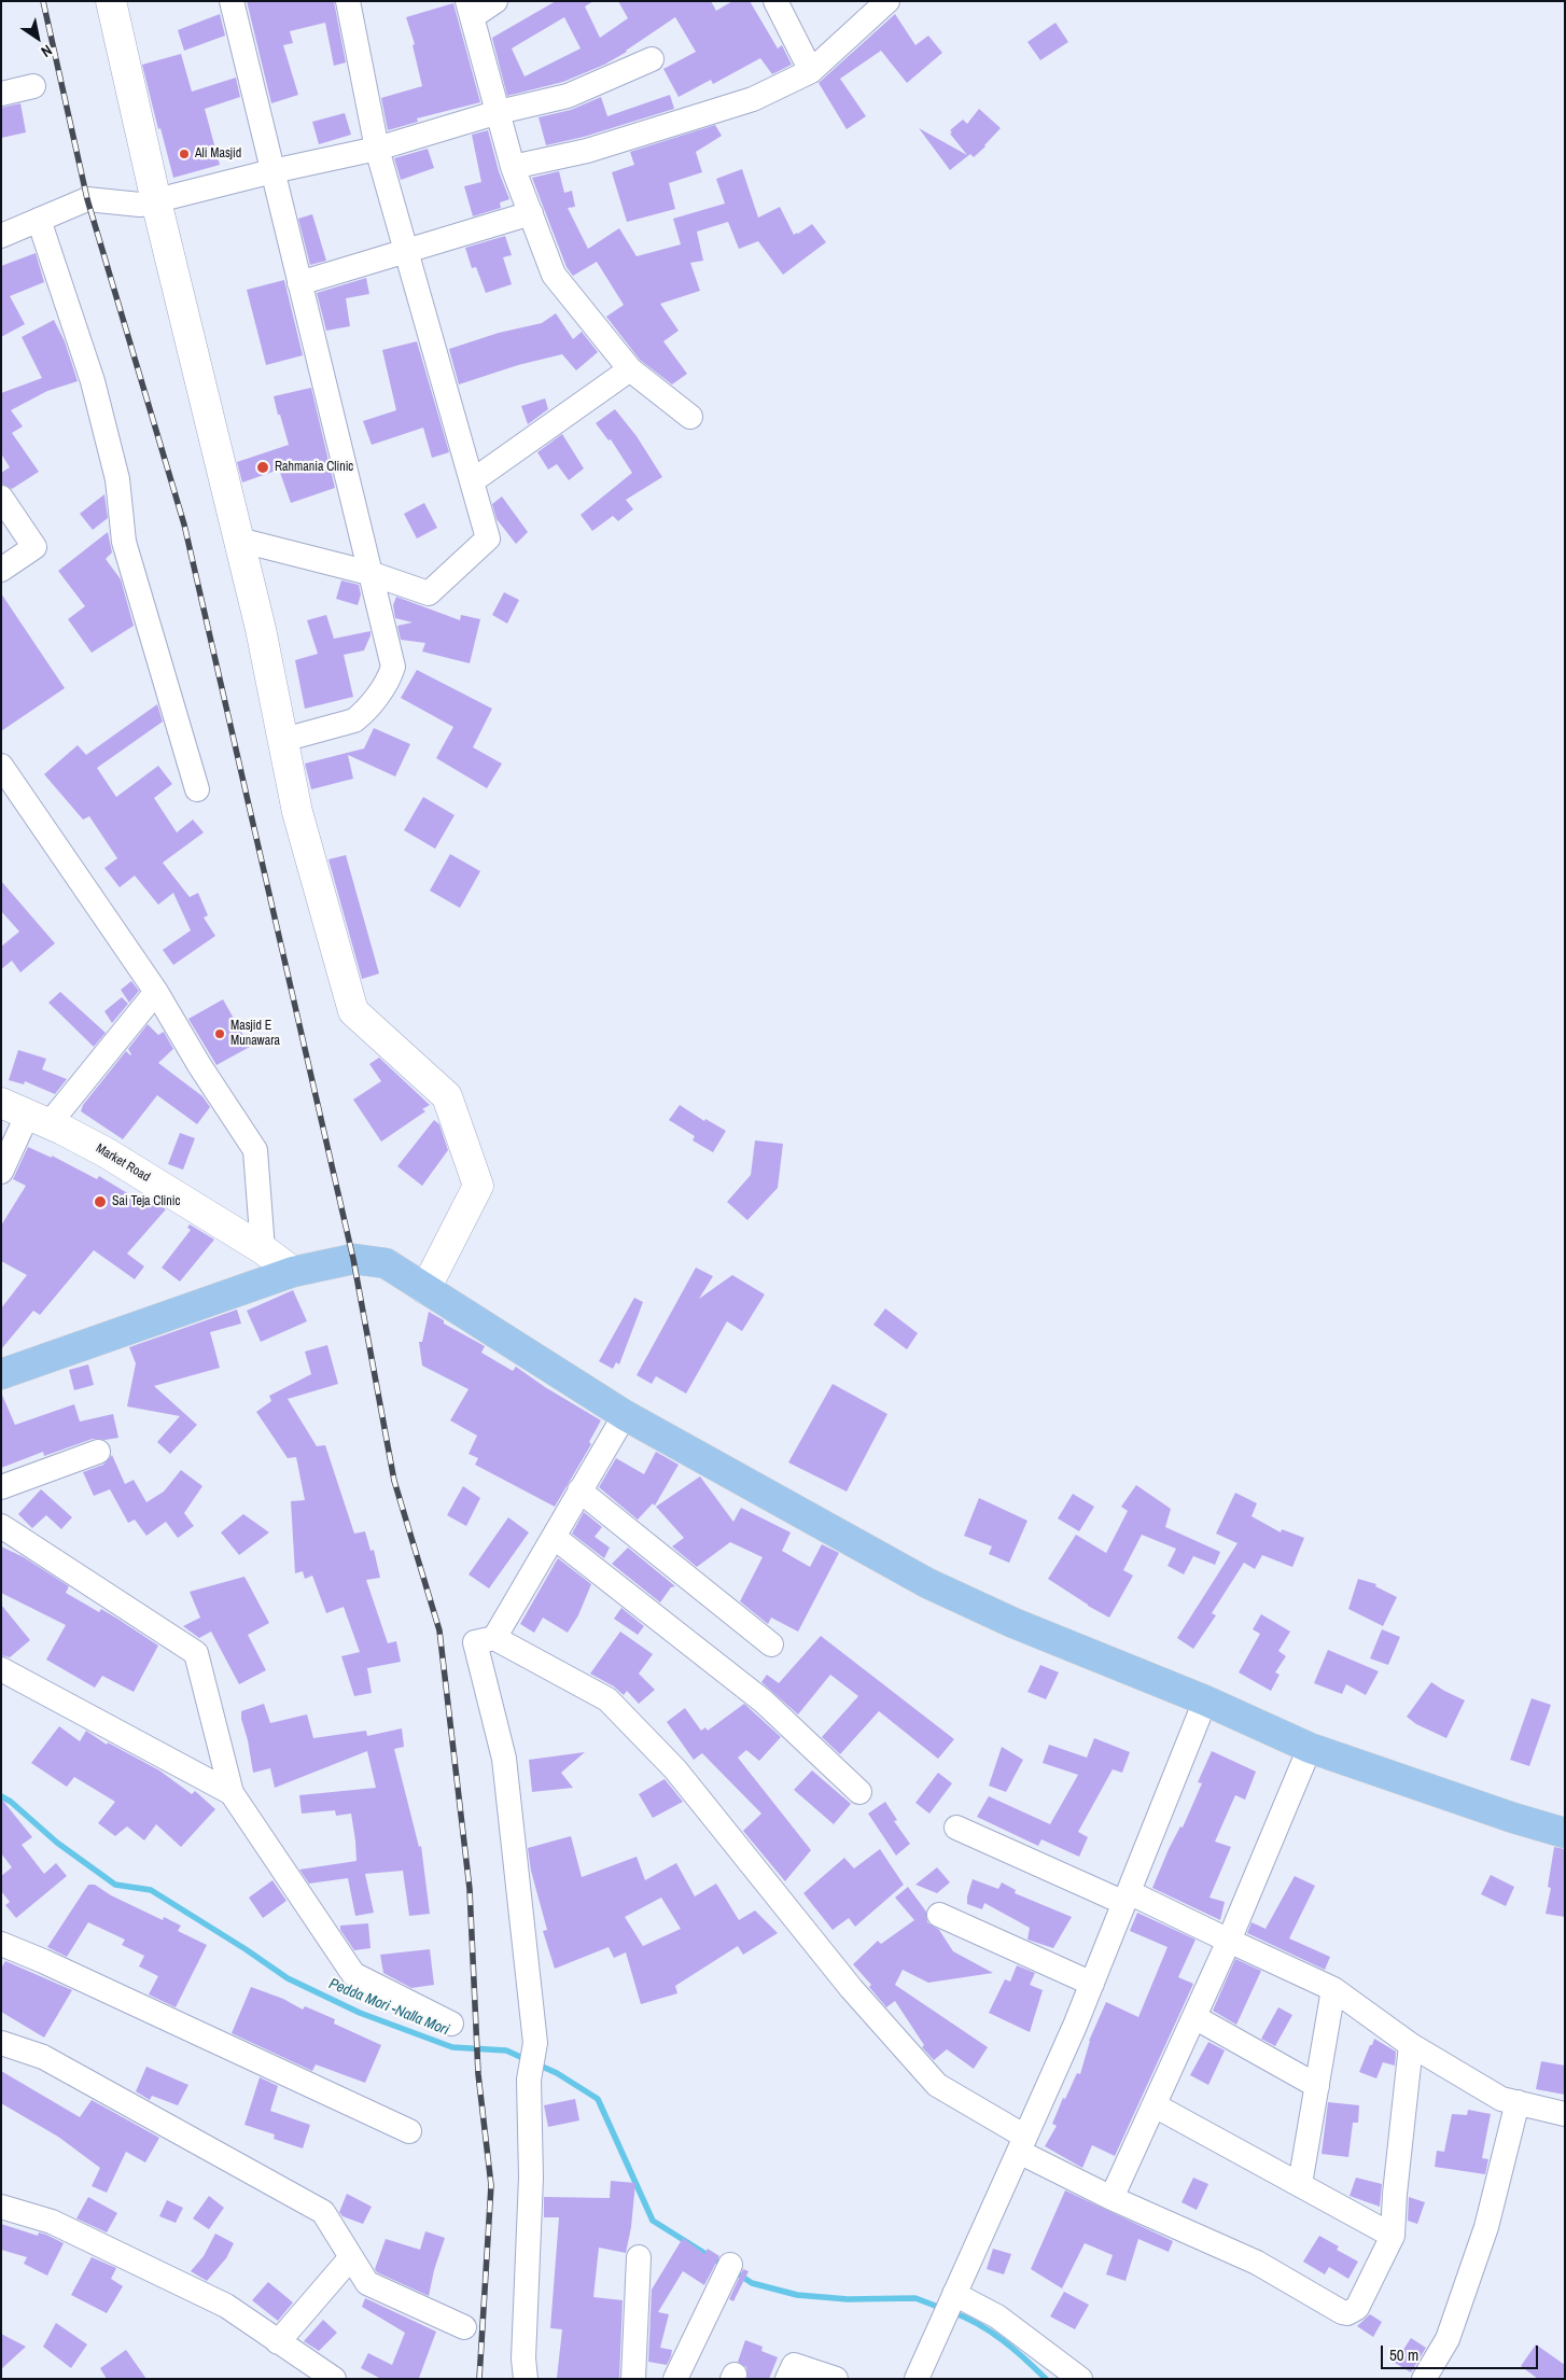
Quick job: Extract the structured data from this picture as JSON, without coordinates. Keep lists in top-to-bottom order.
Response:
{
  "streets": {
    "street": ["Market Road"]
  },
  "water": ["Pedda Mori -Nalla Mori"],
  "places": [
    "Ali Masjid",
    "Rahmania Clinic",
    "Masjid E Munawara",
    "Sai Teja Clinic"
  ],
  "scale_bar": "50 m",
  "north": "bottom right"
}
